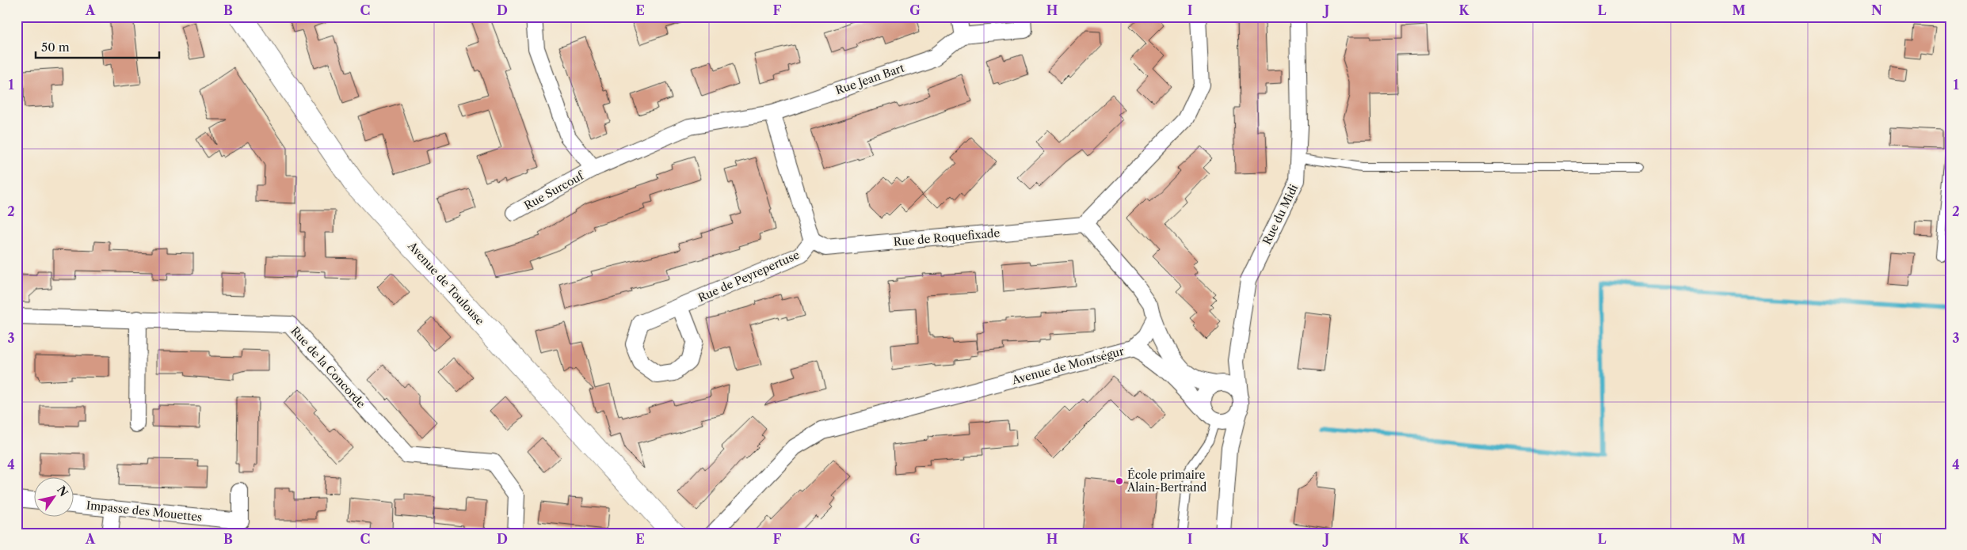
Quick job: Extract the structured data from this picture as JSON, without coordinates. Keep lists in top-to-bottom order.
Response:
{
  "streets": {
    "street": [
      "Rue Jean Bart",
      "Rue Surcouf",
      "Rue du Midi",
      "Rue de Roquefixade",
      "Rue de Peyrepertuse",
      "Avenue de Toulouse",
      "Avenue de Montségur",
      "Rue de la Concorde",
      "Impasse des Mouettes"
    ]
  },
  "crossings": [
    ["Rue Jean Bart", "Rue Surcouf"],
    ["Rue de Roquefixade", "Rue de Peyrepertuse"]
  ],
  "places": ["École primaire Alain-Bertrand"],
  "scale_bar": "50 m",
  "north": "top right",
  "grid": {
    "columns": [
      "A",
      "B",
      "C",
      "D",
      "E",
      "F",
      "G",
      "H",
      "I",
      "J",
      "K",
      "L",
      "M",
      "N"
    ],
    "rows": [
      "1",
      "2",
      "3",
      "4"
    ]
  }
}
